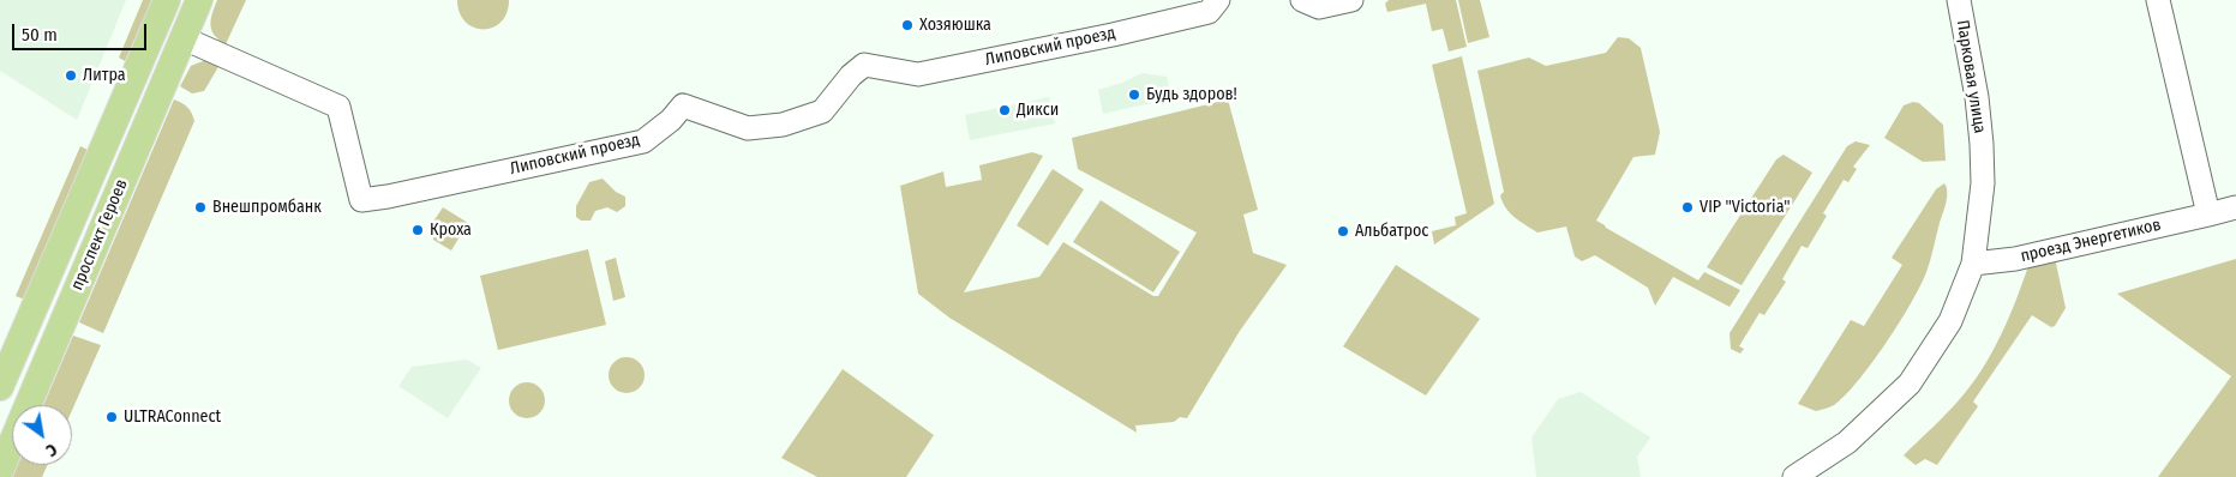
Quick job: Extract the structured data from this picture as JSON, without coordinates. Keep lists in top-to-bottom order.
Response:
{
  "streets": {
    "main road": ["проспект Героев"],
    "street": ["Липовский проезд", "Парковая улица", "проезд Энергетиков"]
  },
  "crossings": [
    ["Липовский проезд", "проспект Героев"],
    ["Парковая улица", "проезд Энергетиков"]
  ],
  "places": [
    "Хозяюшка",
    "Литра",
    "Будь здоров!",
    "Дикси",
    "Внешпромбанк",
    "VIP \"Victoria\"",
    "Кроха",
    "Альбатрос",
    "ULTRAConnect"
  ],
  "scale_bar": "50 m",
  "north": "bottom right"
}
